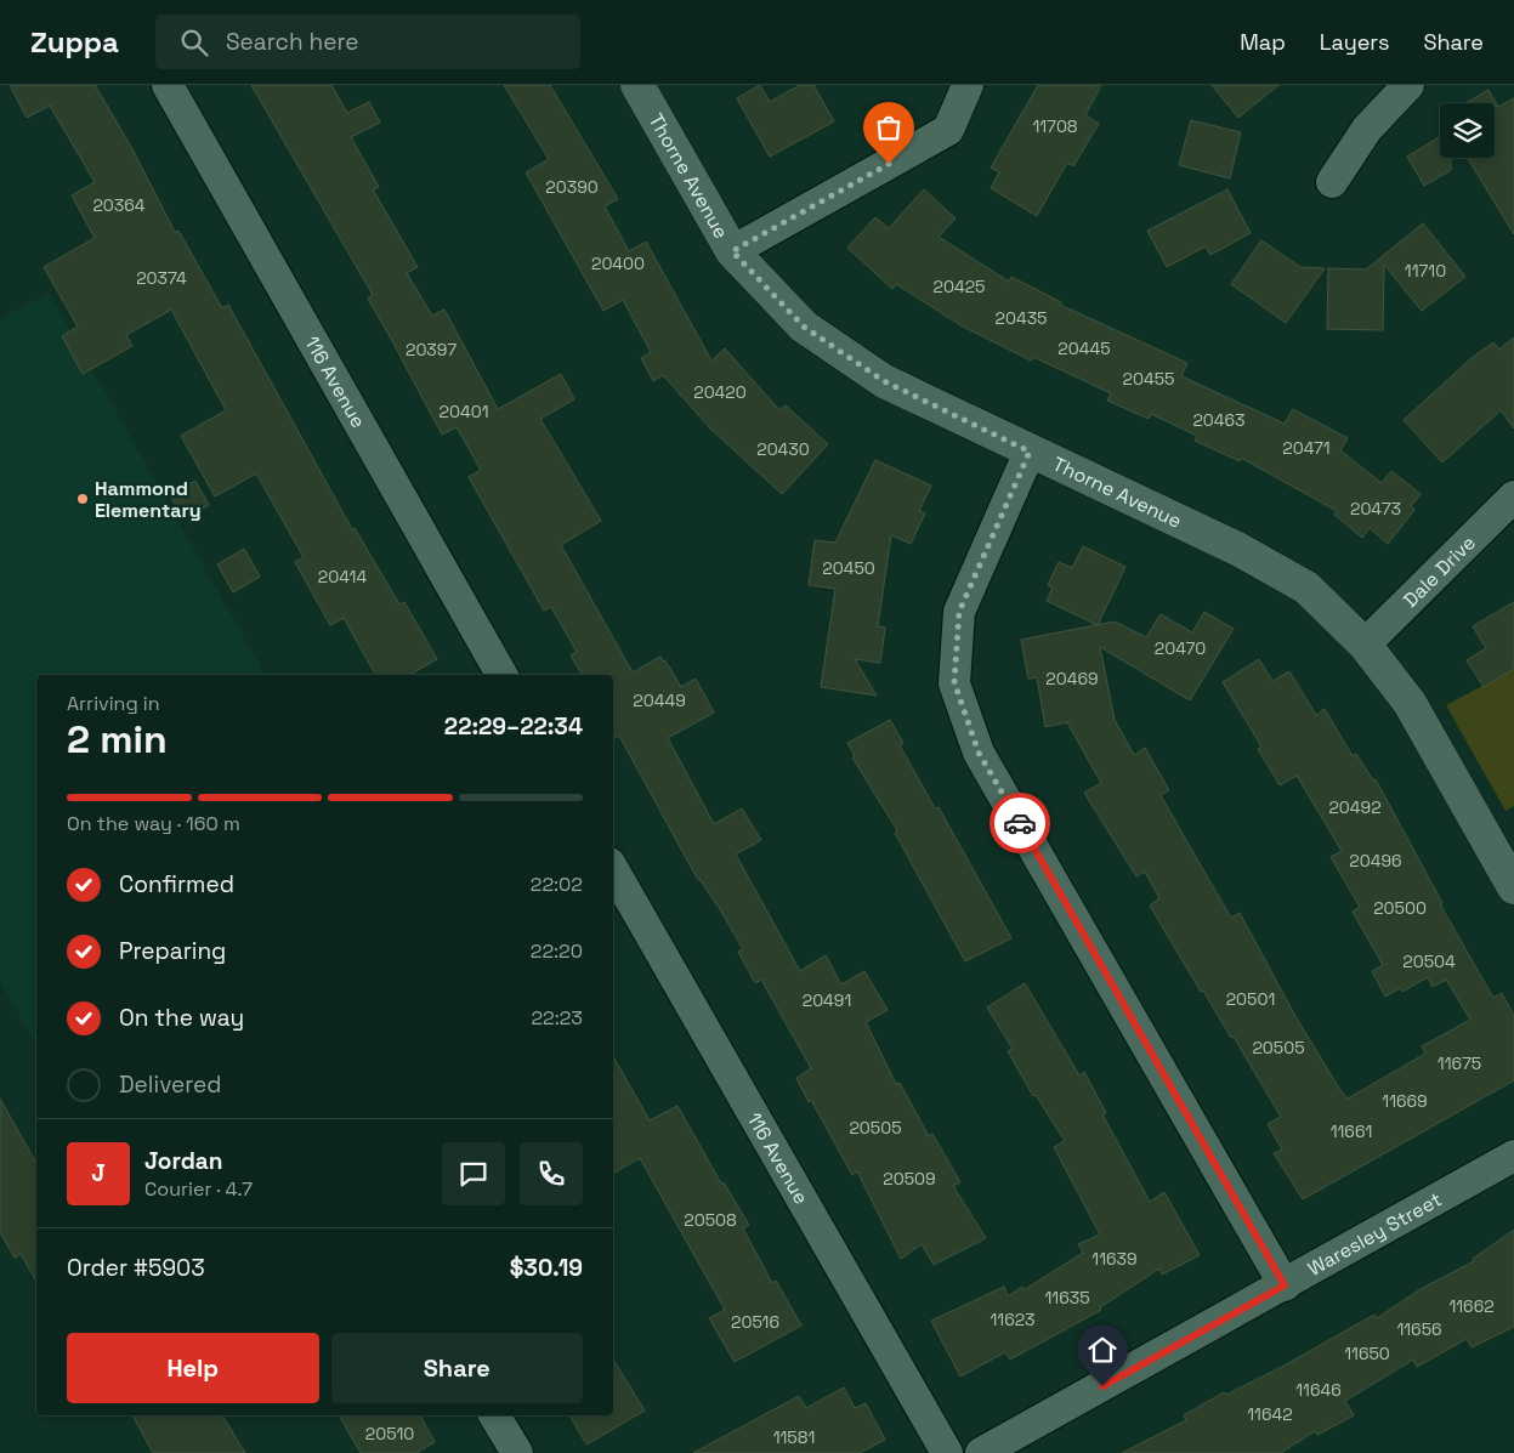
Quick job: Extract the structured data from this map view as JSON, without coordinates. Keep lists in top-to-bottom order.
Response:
{
  "streets": {
    "street": [
      "Thorne Avenue",
      "116 Avenue",
      "Dale Drive",
      "Waresley Street"
    ]
  },
  "crossings": [
    ["Thorne Avenue", "Dale Drive"]
  ],
  "places": ["Hammond Elementary"],
  "house_numbers": [
    "11708",
    "20390",
    "20364",
    "20400",
    "11710",
    "20374",
    "20425",
    "20435",
    "20445",
    "20397",
    "20455",
    "20420",
    "20401",
    "20463",
    "20471",
    "20430",
    "20473",
    "20450",
    "20414",
    "20470",
    "20469",
    "20449",
    "20492",
    "20496",
    "20500",
    "20504",
    "20501",
    "20491",
    "20505",
    "11675",
    "11669",
    "20505",
    "11661",
    "20509",
    "20508",
    "11639",
    "11635",
    "11662",
    "11623",
    "20516",
    "11656",
    "11650",
    "11646",
    "11642",
    "20510",
    "11581"
  ],
  "page": {
    "header": "Zuppa",
    "search": "Search here",
    "nav": ["Map", "Layers", "Share"],
    "heading": ["2 min", "Arriving in", "22:29–22:34"],
    "panel": [
      "Jordan",
      "Courier · 4.7",
      "Order #5903",
      "$30.19"
    ],
    "bar": "On the way · 160 m",
    "list": [
      ["Confirmed", "22:02"],
      ["Preparing", "22:20"],
      ["On the way", "22:23"],
      "Delivered"
    ],
    "round": "J",
    "buttons": ["Help", "Share"]
  }
}
